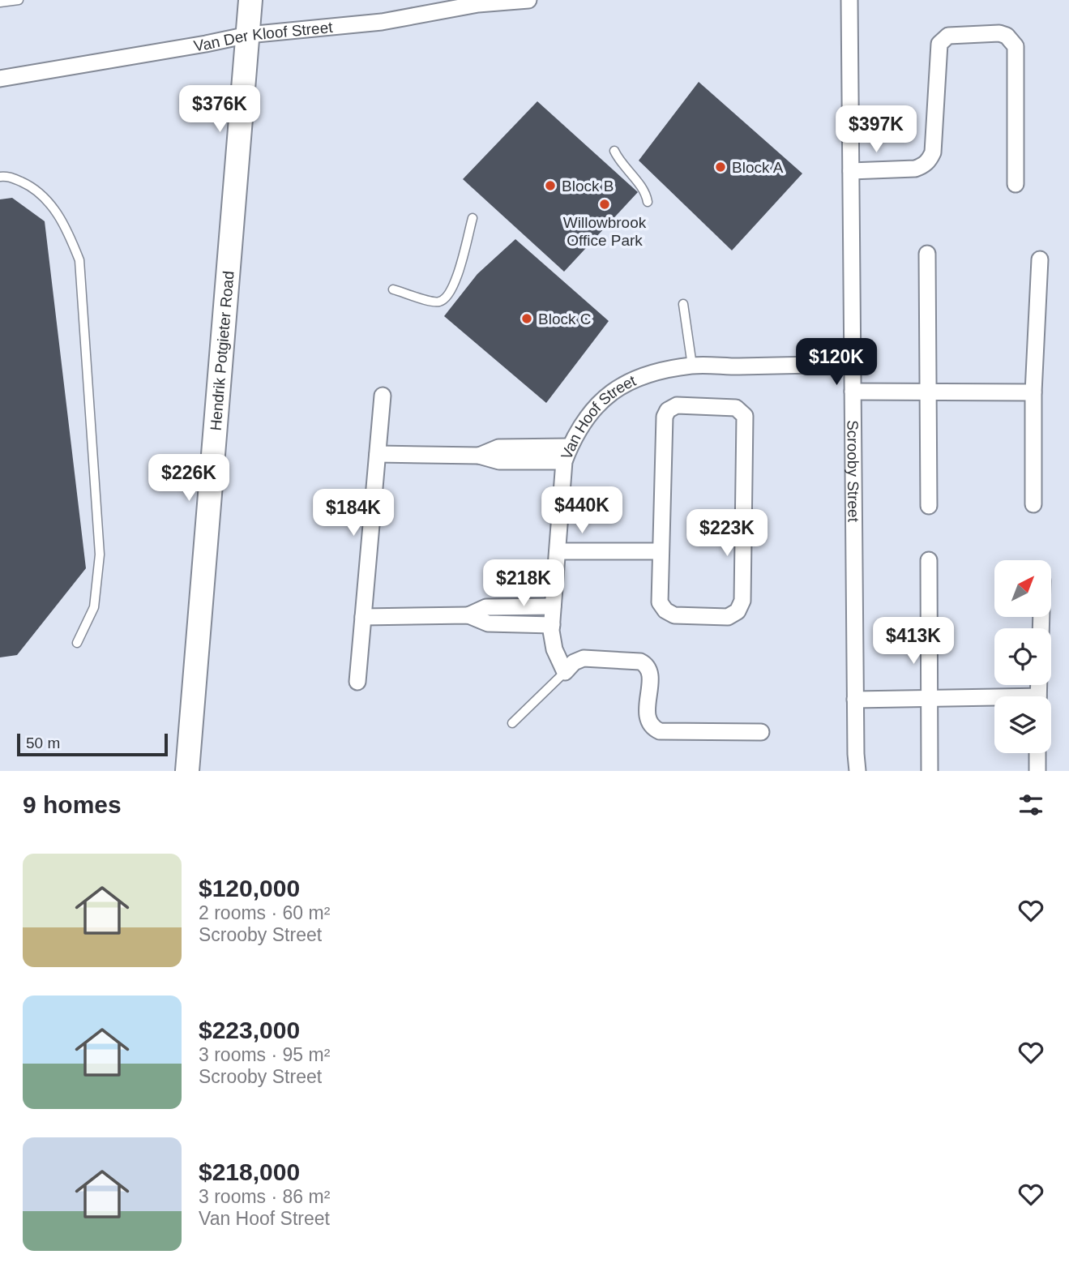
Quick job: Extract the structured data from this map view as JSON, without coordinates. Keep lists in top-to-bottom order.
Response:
{
  "streets": {
    "main road": ["Hendrik Potgieter Road"],
    "street": ["Van Der Kloof Street", "Van Hoof Street", "Scrooby Street"]
  },
  "crossings": [
    ["Van Der Kloof Street", "Hendrik Potgieter Road"],
    ["Van Hoof Street", "Scrooby Street"]
  ],
  "places": [
    "Block A",
    "Block B",
    "Willowbrook Office Park",
    "Block C"
  ],
  "scale_bar": "50 m",
  "north": "top right",
  "page": {
    "price": [
      "$376K",
      "$397K",
      "$120K",
      "$226K",
      "$440K",
      "$184K",
      "$223K",
      "$218K",
      "$413K"
    ],
    "scale": "50 m",
    "heading": "9 homes",
    "list": [
      {
        "name": "$120,000",
        "note": "2 rooms · 60 m² · Scrooby Street"
      },
      {
        "name": "$223,000",
        "note": "3 rooms · 95 m² · Scrooby Street"
      },
      {
        "name": "$218,000",
        "note": "3 rooms · 86 m² · Van Hoof Street"
      }
    ]
  }
}
